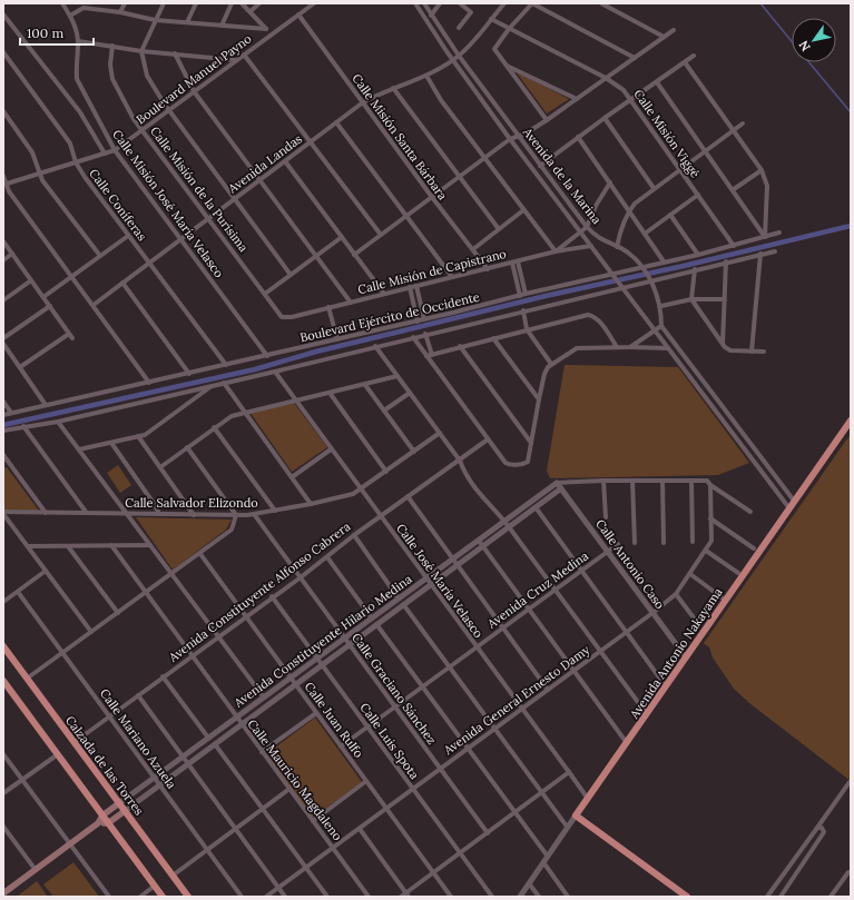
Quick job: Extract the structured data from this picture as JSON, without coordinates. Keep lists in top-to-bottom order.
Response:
{
  "streets": {
    "main road": ["Avenida Constituyente Hilario Medina", "Avenida Antonio Nakayama", "Calzada de las Torres"],
    "street": [
      "Boulevard Manuel Payno",
      "Calle Misión Viggé",
      "Calle Misión Santa Bárbara",
      "Avenida Landas",
      "Avenida de la Marina",
      "Calle Misión de la Purísima",
      "Calle Misión José María Velasco",
      "Calle Coníferas",
      "Calle Misión de Capistrano",
      "Boulevard Ejército de Occidente",
      "Calle Salvador Elizondo",
      "Calle Antonio Caso",
      "Calle José María Velasco",
      "Avenida Cruz Medina",
      "Avenida Constituyente Alfonso Cabrera",
      "Calle Graciano Sánchez",
      "Avenida General Ernesto Damy",
      "Calle Juan Rulfo",
      "Calle Mariano Azuela",
      "Calle Luis Spota",
      "Calle Mauricio Magdaleno"
    ]
  },
  "crossings": [
    ["Boulevard Manuel Payno", "Calle Misión Santa Bárbara"],
    ["Boulevard Manuel Payno", "Calle Misión de la Purísima"],
    ["Boulevard Manuel Payno", "Calle Misión José María Velasco"],
    ["Boulevard Manuel Payno", "Calle Coníferas"],
    ["Calle Misión Viggé", "Avenida Landas"],
    ["Calle Misión Viggé", "Boulevard Ejército de Occidente"],
    ["Calle Misión Santa Bárbara", "Avenida Landas"],
    ["Calle Misión Santa Bárbara", "Calle Misión de Capistrano"],
    ["Avenida Landas", "Avenida de la Marina"],
    ["Avenida Landas", "Calle Misión de la Purísima"],
    ["Avenida Landas", "Calle Misión José María Velasco"],
    ["Avenida Landas", "Calle Coníferas"],
    ["Avenida de la Marina", "Calle Misión de Capistrano"],
    ["Avenida de la Marina", "Boulevard Ejército de Occidente"],
    ["Avenida de la Marina", "Avenida Antonio Nakayama"],
    ["Calle Misión de la Purísima", "Calle Misión de Capistrano"],
    ["Calle Misión José María Velasco", "Boulevard Ejército de Occidente"],
    ["Calle Coníferas", "Boulevard Ejército de Occidente"],
    ["Boulevard Ejército de Occidente", "Calle José María Velasco"],
    ["Calle Salvador Elizondo", "Calle José María Velasco"],
    ["Calle Salvador Elizondo", "Calle Graciano Sánchez"],
    ["Calle Antonio Caso", "Avenida Cruz Medina"],
    ["Calle Antonio Caso", "Avenida Constituyente Hilario Medina"],
    ["Calle Antonio Caso", "Avenida Antonio Nakayama"],
    ["Calle Antonio Caso", "Avenida General Ernesto Damy"],
    ["Calle José María Velasco", "Avenida Cruz Medina"],
    ["Calle José María Velasco", "Avenida Constituyente Alfonso Cabrera"],
    ["Calle José María Velasco", "Avenida Constituyente Hilario Medina"],
    ["Calle José María Velasco", "Avenida Antonio Nakayama"],
    ["Calle José María Velasco", "Avenida General Ernesto Damy"],
    ["Avenida Cruz Medina", "Calle Graciano Sánchez"],
    ["Avenida Cruz Medina", "Calle Juan Rulfo"],
    ["Avenida Cruz Medina", "Calle Luis Spota"],
    ["Avenida Constituyente Alfonso Cabrera", "Calle Graciano Sánchez"],
    ["Avenida Constituyente Alfonso Cabrera", "Calle Juan Rulfo"],
    ["Avenida Constituyente Alfonso Cabrera", "Calle Mariano Azuela"],
    ["Avenida Constituyente Alfonso Cabrera", "Calle Luis Spota"],
    ["Avenida Constituyente Alfonso Cabrera", "Calzada de las Torres"],
    ["Avenida Constituyente Alfonso Cabrera", "Calle Mauricio Magdaleno"],
    ["Avenida Constituyente Hilario Medina", "Calle Graciano Sánchez"],
    ["Avenida Constituyente Hilario Medina", "Avenida General Ernesto Damy"],
    ["Avenida Constituyente Hilario Medina", "Calle Juan Rulfo"],
    ["Avenida Constituyente Hilario Medina", "Calle Mariano Azuela"],
    ["Avenida Constituyente Hilario Medina", "Calle Luis Spota"],
    ["Avenida Constituyente Hilario Medina", "Calzada de las Torres"],
    ["Avenida Constituyente Hilario Medina", "Calle Mauricio Magdaleno"],
    ["Calle Graciano Sánchez", "Avenida General Ernesto Damy"],
    ["Avenida General Ernesto Damy", "Calle Juan Rulfo"],
    ["Avenida General Ernesto Damy", "Calle Luis Spota"],
    ["Avenida General Ernesto Damy", "Calle Mauricio Magdaleno"]
  ],
  "scale_bar": "100 m",
  "north": "bottom left"
}
